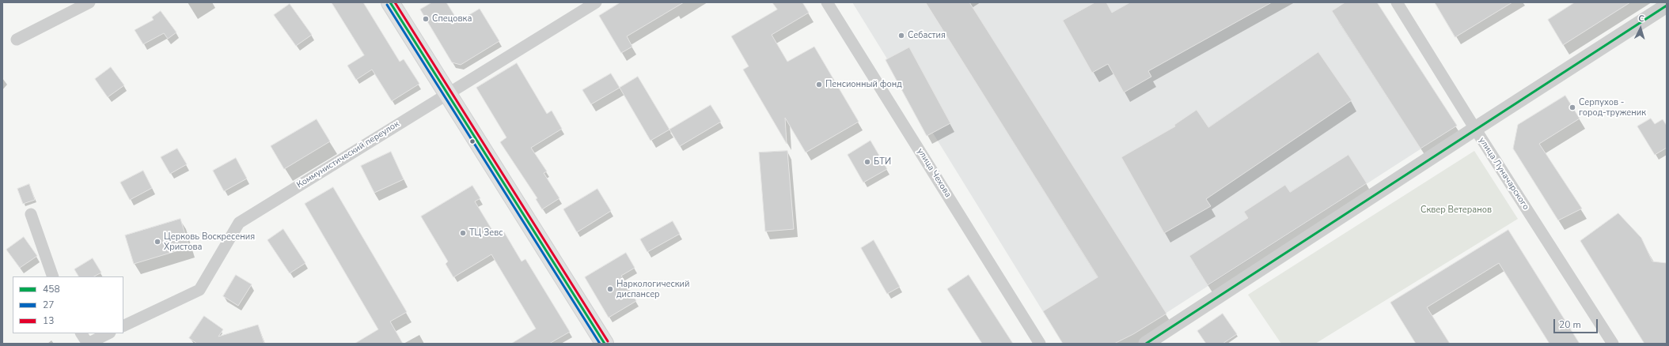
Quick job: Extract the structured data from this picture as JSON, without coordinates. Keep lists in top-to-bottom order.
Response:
{
  "streets": {
    "street": ["Коммунистический переулок", "улица Чехова", "улица Луначарского"]
  },
  "parks": ["Сквер Ветеранов"],
  "places": [
    "Спецовка",
    "Себастия",
    "Пенсионный фонд",
    "Серпухов - город-труженик",
    "БТИ",
    "ТЦ Зевс",
    "Церковь Воскресения Христова",
    "Наркологический диспансер"
  ],
  "lines": ["transit line 458", "transit line 13", "transit line 27"],
  "legend": ["458", "27", "13"],
  "scale_bar": "20 m",
  "north": "top"
}
